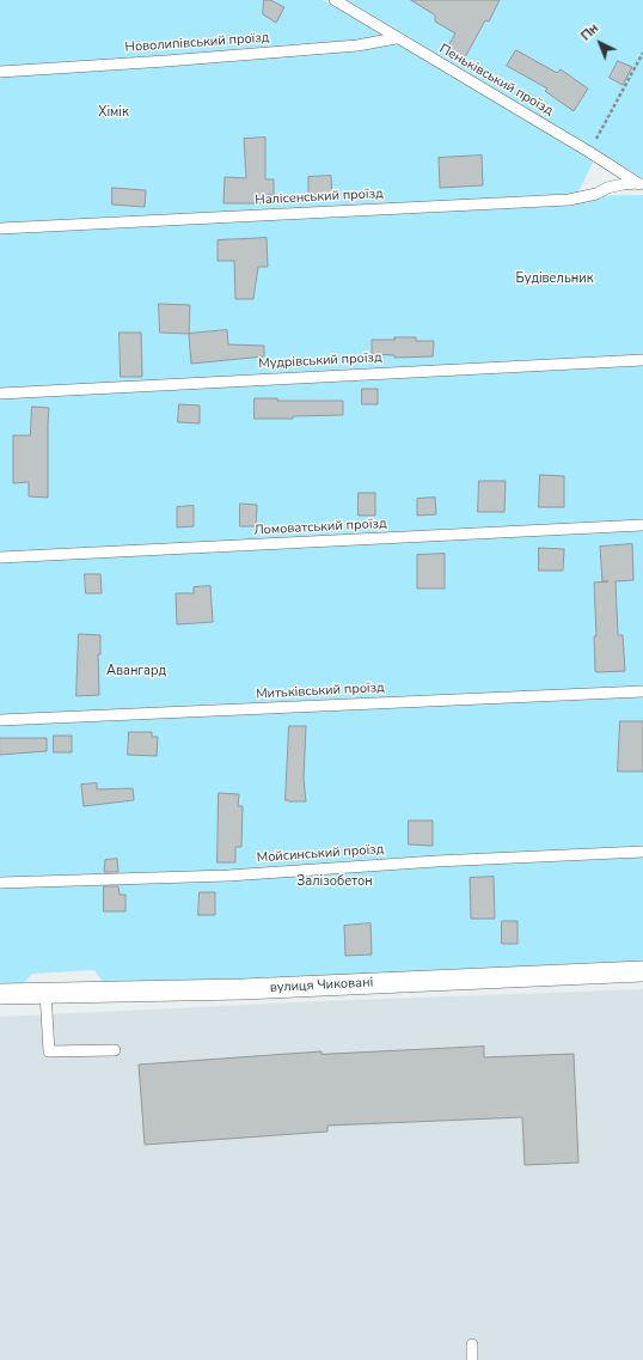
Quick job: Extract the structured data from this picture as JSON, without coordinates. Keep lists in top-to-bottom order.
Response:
{
  "streets": {
    "street": ["вулиця Чиковані"],
    "lane": [
      "Новолипівський проїзд",
      "Пеньківський проїзд",
      "Налісенський проїзд",
      "Мудрівський проїзд",
      "Ломоватський проїзд",
      "Митьківський проїзд",
      "Мойсинський проїзд"
    ]
  },
  "crossings": [
    ["Новолипівський проїзд", "Пеньківський проїзд"],
    ["Пеньківський проїзд", "Налісенський проїзд"]
  ],
  "parks": [
    "Хімік",
    "Будівельник",
    "Авангард",
    "Залізобетон"
  ],
  "north": "top left"
}
